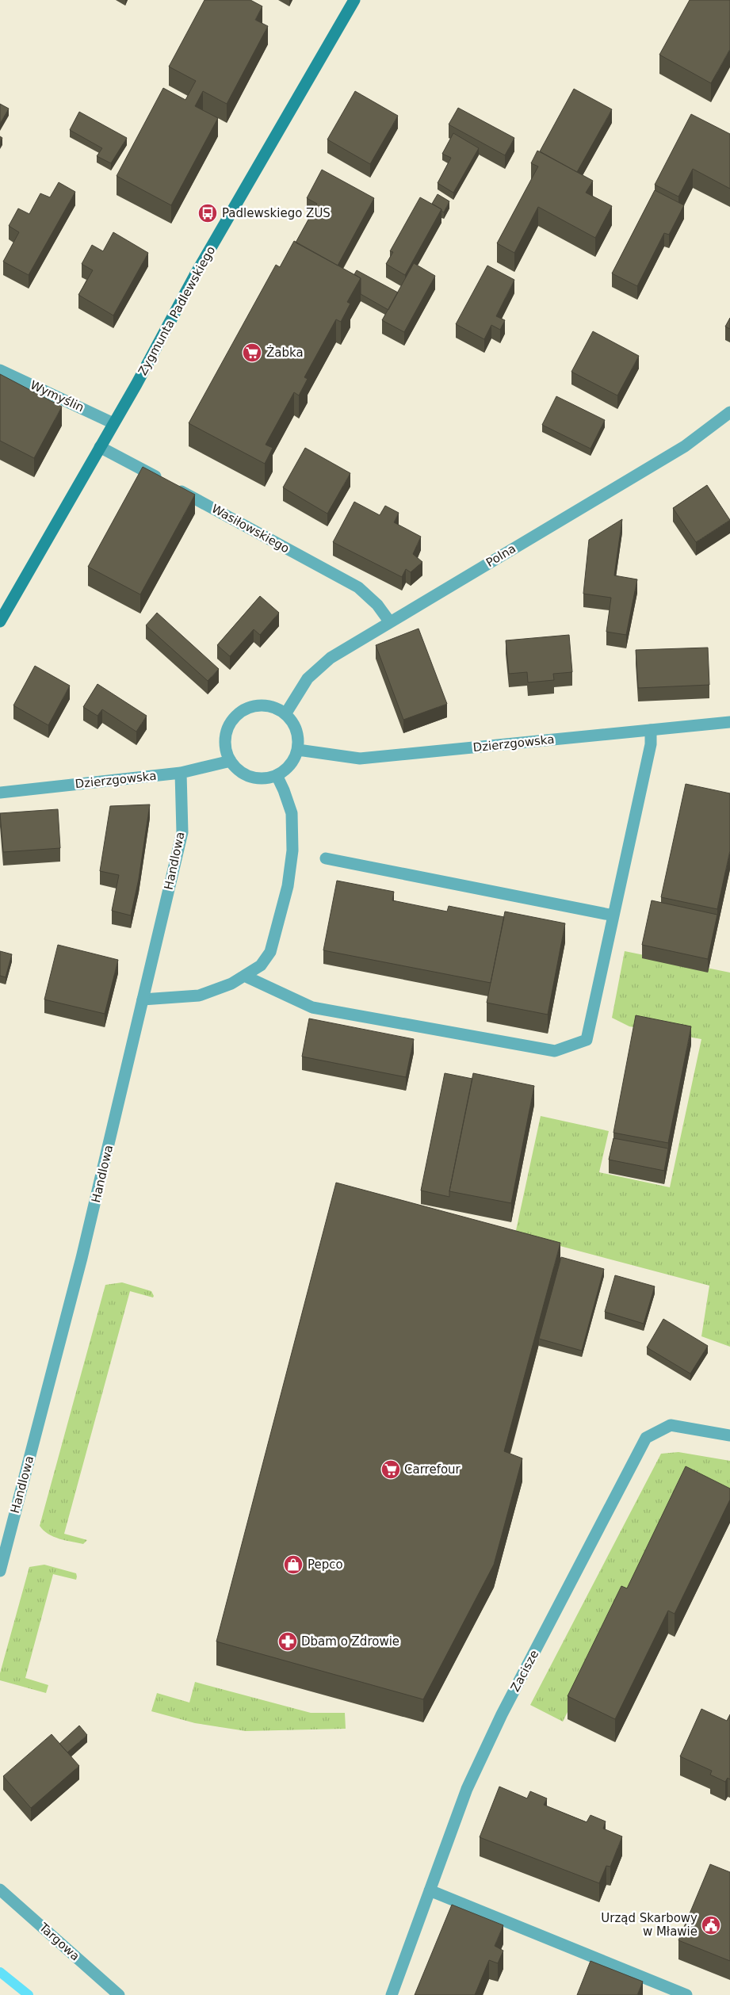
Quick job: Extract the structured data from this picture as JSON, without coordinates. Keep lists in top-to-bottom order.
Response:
{
  "streets": {
    "street": [
      "Zygmunta Padlewskiego",
      "Wymyślin",
      "Wasiłowskiego",
      "Polna",
      "Dzierzgowska",
      "Handlowa",
      "Zacisze",
      "Targowa"
    ]
  },
  "crossings": [
    ["Zygmunta Padlewskiego", "Wymyślin"],
    ["Zygmunta Padlewskiego", "Wasiłowskiego"],
    ["Wasiłowskiego", "Polna"],
    ["Polna", "Dzierzgowska"],
    ["Dzierzgowska", "Handlowa"]
  ],
  "places": {
    "bus stop": ["Padlewskiego ZUS"],
    "supermarket": ["Żabka", "Carrefour"],
    "shop": ["Pepco"],
    "pharmacy": ["Dbam o Zdrowie"],
    "public building": ["Urząd Skarbowy w Mławie"]
  }
}
